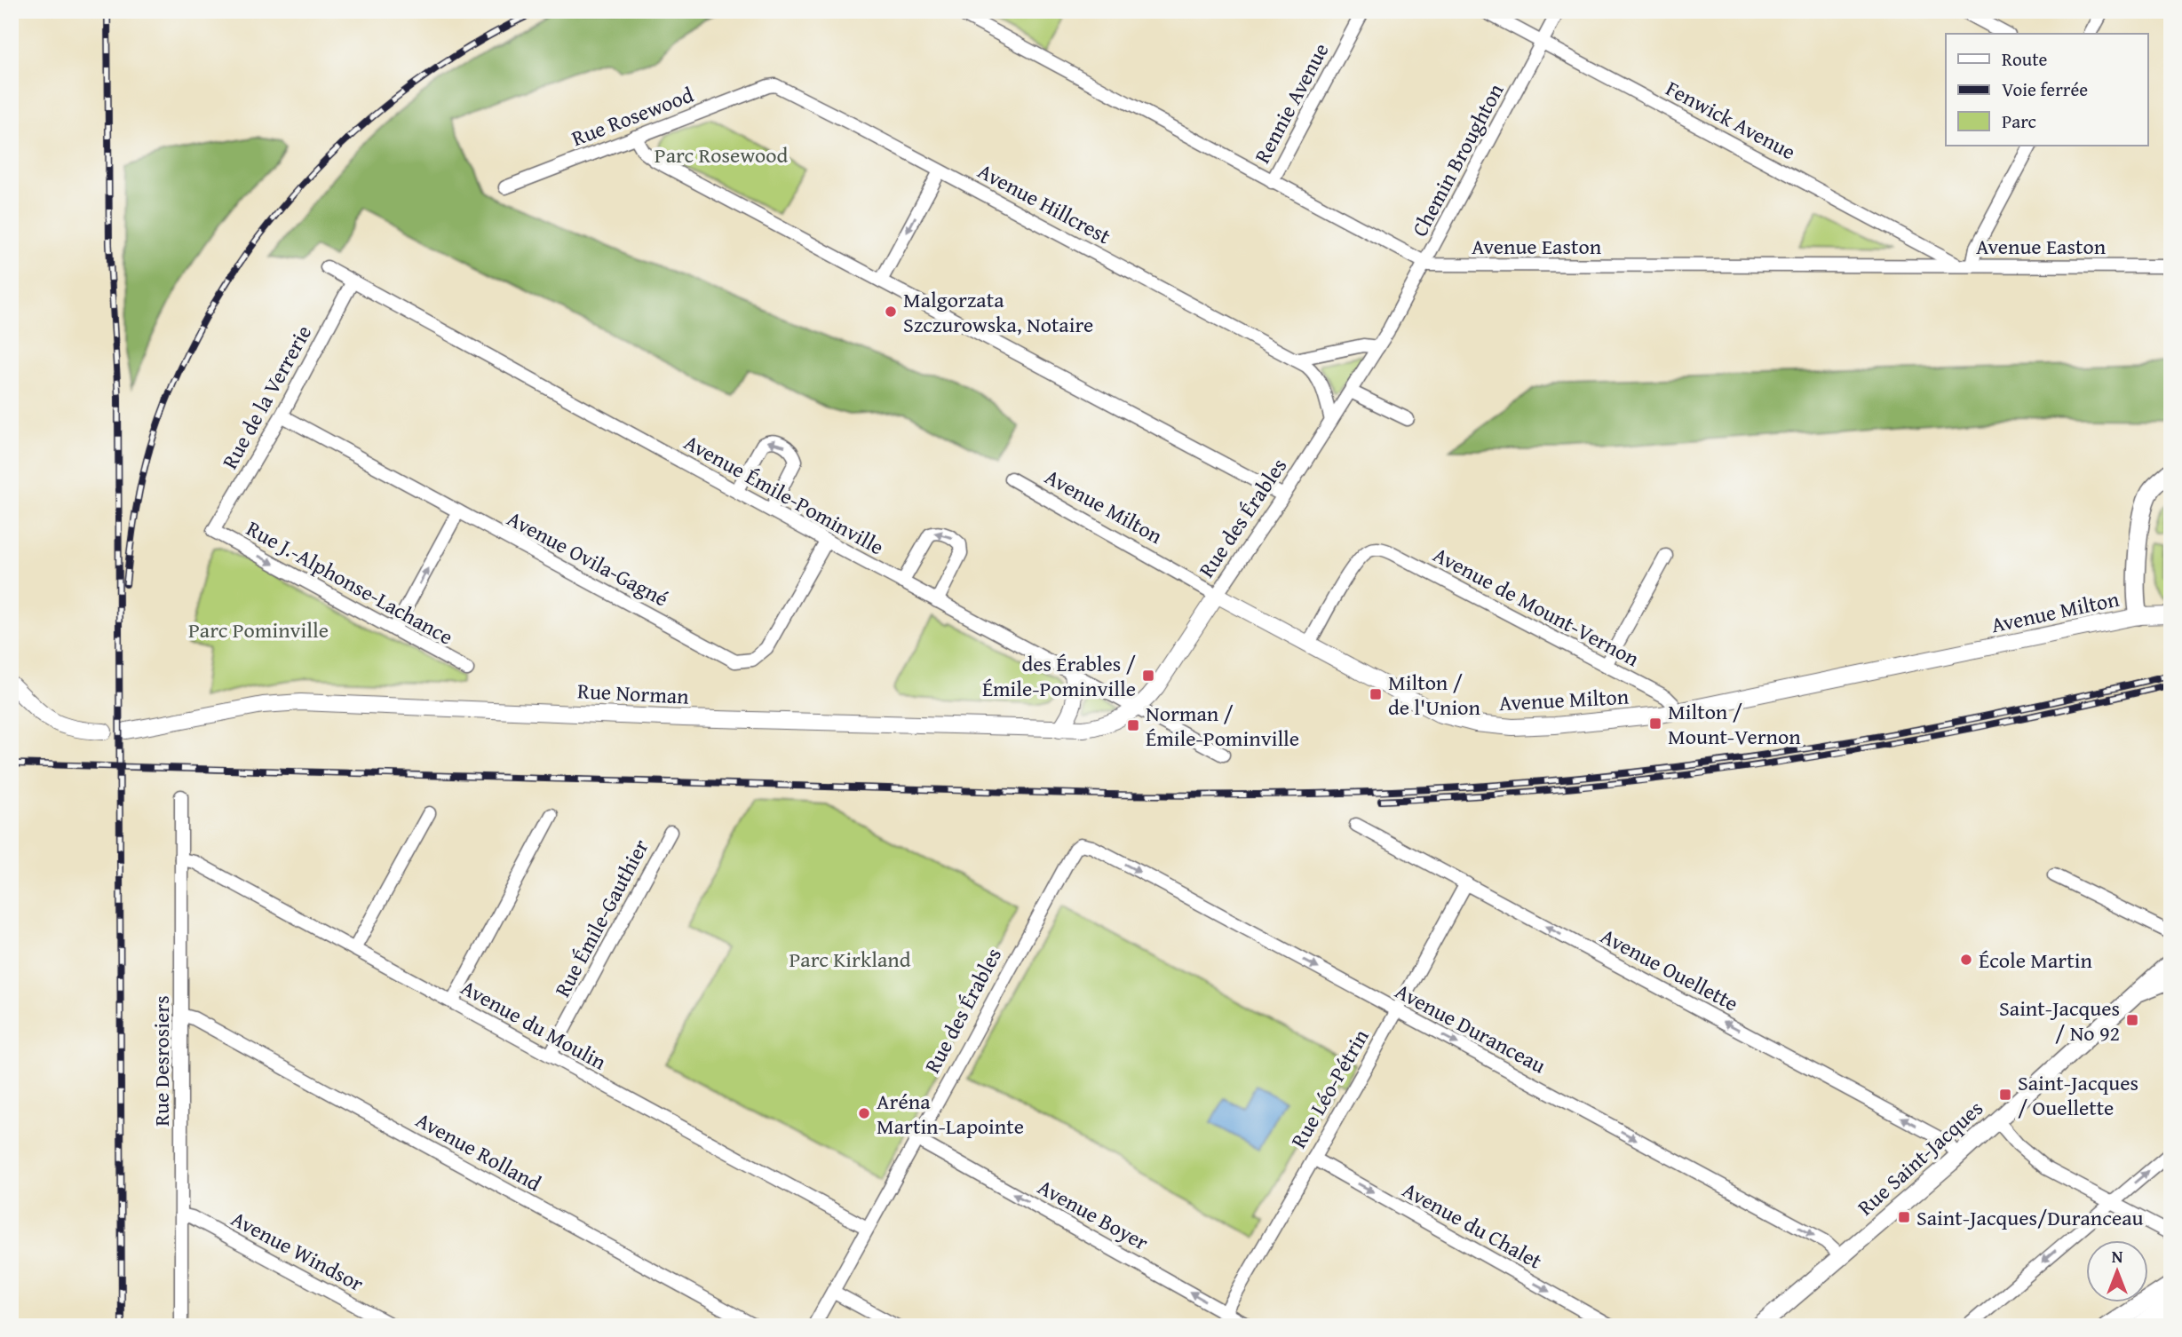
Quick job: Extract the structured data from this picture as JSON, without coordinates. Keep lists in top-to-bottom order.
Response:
{
  "streets": {
    "main road": ["Rue Saint-Jacques"],
    "street": [
      "Rennie Avenue",
      "Rue Rosewood",
      "Fenwick Avenue",
      "Chemin Broughton",
      "Avenue Hillcrest",
      "Avenue Easton",
      "Rue de la Verrerie",
      "Avenue Émile-Pominville",
      "Avenue Milton",
      "Rue des Érables",
      "Avenue Ovila-Gagné",
      "Rue J.-Alphonse-Lachance",
      "Avenue de Mount-Vernon",
      "Rue Norman",
      "Rue Émile-Gauthier",
      "Avenue Ouellette",
      "Avenue du Moulin",
      "Avenue Duranceau",
      "Rue Desrosiers",
      "Rue Léo-Pétrin",
      "Avenue Rolland",
      "Avenue Boyer",
      "Avenue du Chalet",
      "Avenue Windsor"
    ]
  },
  "crossings": [
    ["Rennie Avenue", "Avenue Easton"],
    ["Rue Rosewood", "Avenue Hillcrest"],
    ["Fenwick Avenue", "Chemin Broughton"],
    ["Fenwick Avenue", "Avenue Easton"],
    ["Chemin Broughton", "Avenue Easton"],
    ["Chemin Broughton", "Rue des Érables"],
    ["Avenue Hillcrest", "Rue des Érables"],
    ["Rue de la Verrerie", "Avenue Émile-Pominville"],
    ["Rue de la Verrerie", "Avenue Ovila-Gagné"],
    ["Rue de la Verrerie", "Rue J.-Alphonse-Lachance"],
    ["Avenue Émile-Pominville", "Rue des Érables"],
    ["Avenue Émile-Pominville", "Avenue Ovila-Gagné"],
    ["Avenue Émile-Pominville", "Rue Norman"],
    ["Avenue Milton", "Rue des Érables"],
    ["Avenue Milton", "Avenue de Mount-Vernon"],
    ["Rue des Érables", "Rue Norman"],
    ["Rue des Érables", "Avenue du Moulin"],
    ["Rue des Érables", "Avenue Duranceau"],
    ["Rue des Érables", "Avenue Boyer"],
    ["Rue Émile-Gauthier", "Avenue du Moulin"],
    ["Avenue Ouellette", "Rue Léo-Pétrin"],
    ["Avenue Ouellette", "Rue Saint-Jacques"],
    ["Avenue du Moulin", "Rue Desrosiers"],
    ["Avenue Duranceau", "Rue Léo-Pétrin"],
    ["Avenue Duranceau", "Rue Saint-Jacques"],
    ["Rue Desrosiers", "Avenue Rolland"],
    ["Rue Desrosiers", "Avenue Windsor"],
    ["Rue Léo-Pétrin", "Avenue Boyer"],
    ["Rue Léo-Pétrin", "Avenue du Chalet"]
  ],
  "one_way": [
    "Rue J.-Alphonse-Lachance",
    "Avenue Ouellette",
    "Avenue Duranceau",
    "Avenue Boyer",
    "Avenue du Chalet"
  ],
  "parks": ["Parc Rosewood", "Parc Pominville", "Parc Kirkland"],
  "places": {
    "other": ["Malgorzata Szczurowska, Notaire", "École Martin", "Aréna Martin-Lapointe"],
    "transit": [
      "des Érables / Émile-Pominville",
      "Milton / de l'Union",
      "Milton / Mount-Vernon",
      "Norman / Émile-Pominville",
      "Saint-Jacques / No 92",
      "Saint-Jacques / Ouellette",
      "Saint-Jacques/Duranceau"
    ]
  },
  "legend": ["Route", "Voie ferrée", "Parc"],
  "north": "top"
}
